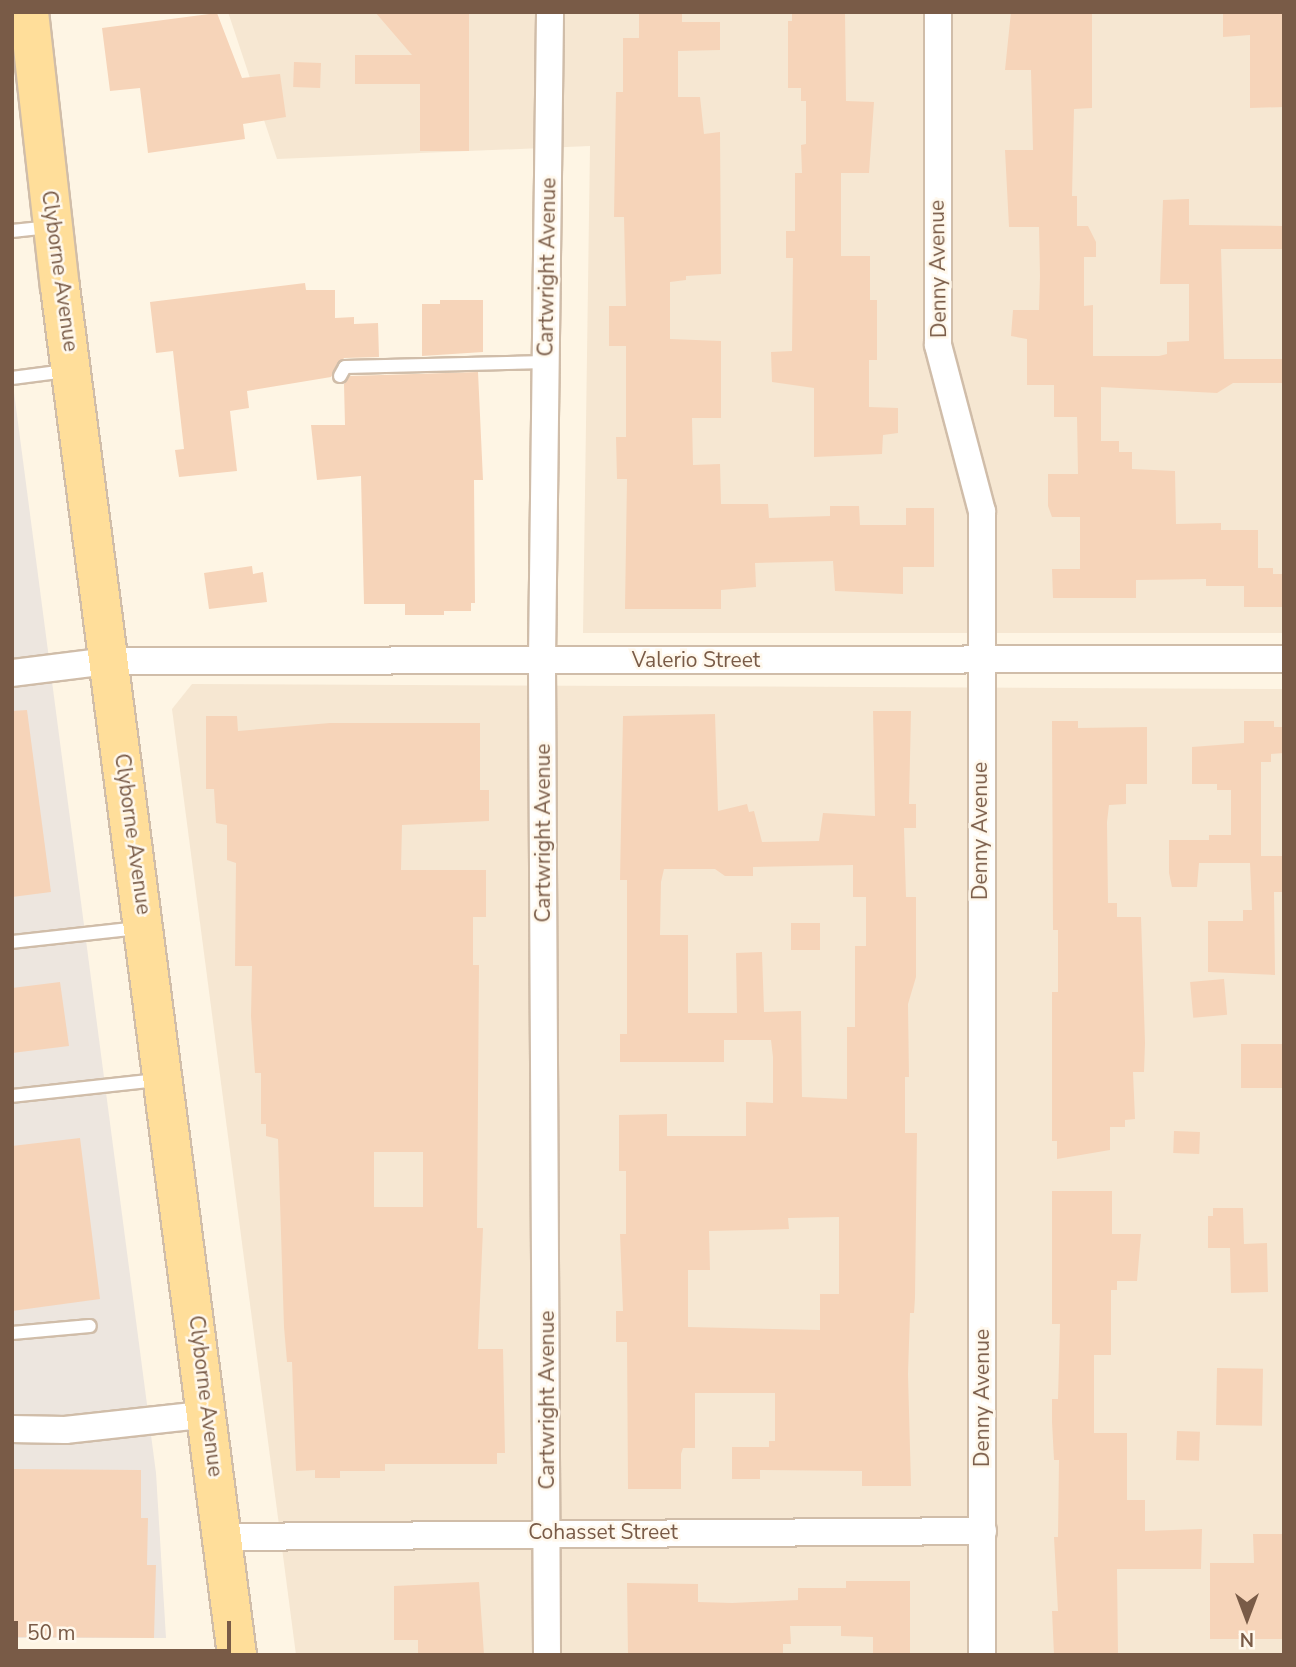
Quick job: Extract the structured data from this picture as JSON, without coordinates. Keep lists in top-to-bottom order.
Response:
{
  "streets": {
    "main road": ["Clyborne Avenue"],
    "street": [
      "Cartwright Avenue",
      "Denny Avenue",
      "Valerio Street",
      "Cohasset Street"
    ]
  },
  "crossings": [
    ["Cartwright Avenue", "Valerio Street"],
    ["Cartwright Avenue", "Cohasset Street"],
    ["Denny Avenue", "Valerio Street"],
    ["Denny Avenue", "Cohasset Street"],
    ["Clyborne Avenue", "Valerio Street"],
    ["Clyborne Avenue", "Cohasset Street"]
  ],
  "scale_bar": "50 m",
  "north": "bottom"
}
